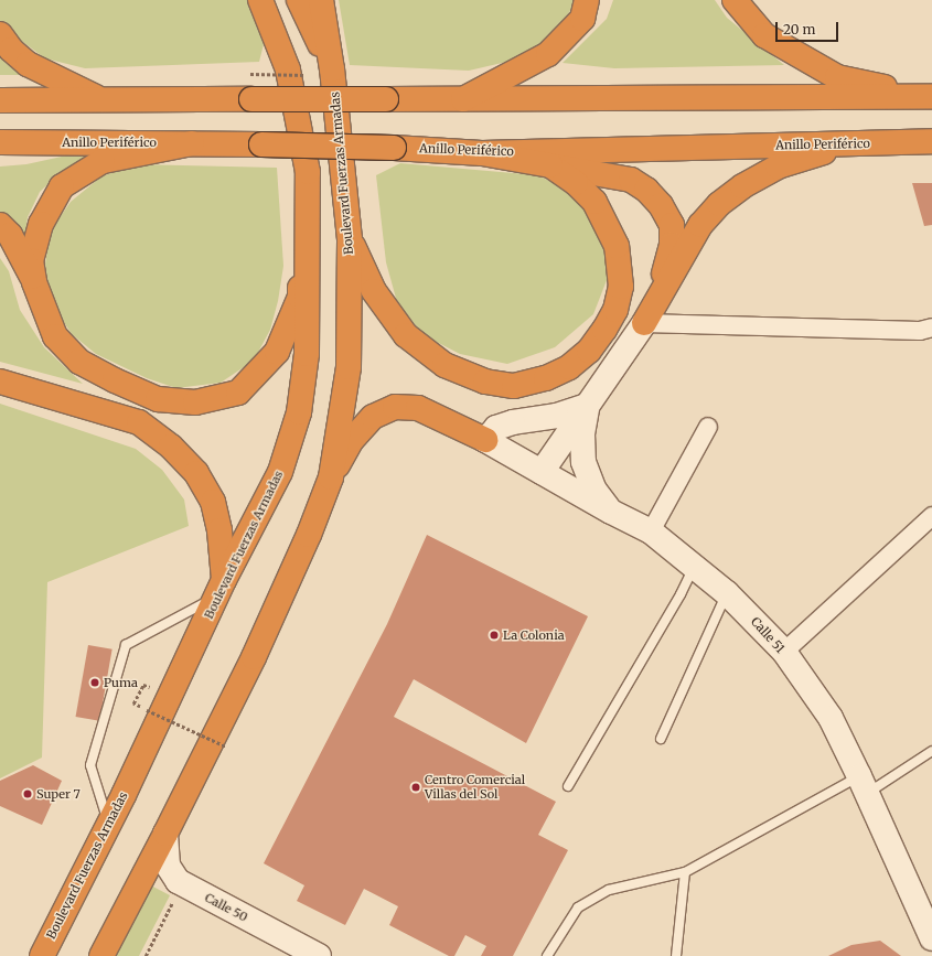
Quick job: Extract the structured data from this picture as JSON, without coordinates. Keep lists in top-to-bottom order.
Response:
{
  "streets": {
    "highway": ["Anillo Periférico", "Boulevard Fuerzas Armadas"],
    "street": ["Calle 51", "Calle 50"]
  },
  "crossings": [
    ["Boulevard Fuerzas Armadas", "Calle 50"]
  ],
  "places": [
    "La Colonia",
    "Puma",
    "Centro Comercial Villas del Sol",
    "Super 7"
  ],
  "scale_bar": "20 m"
}
